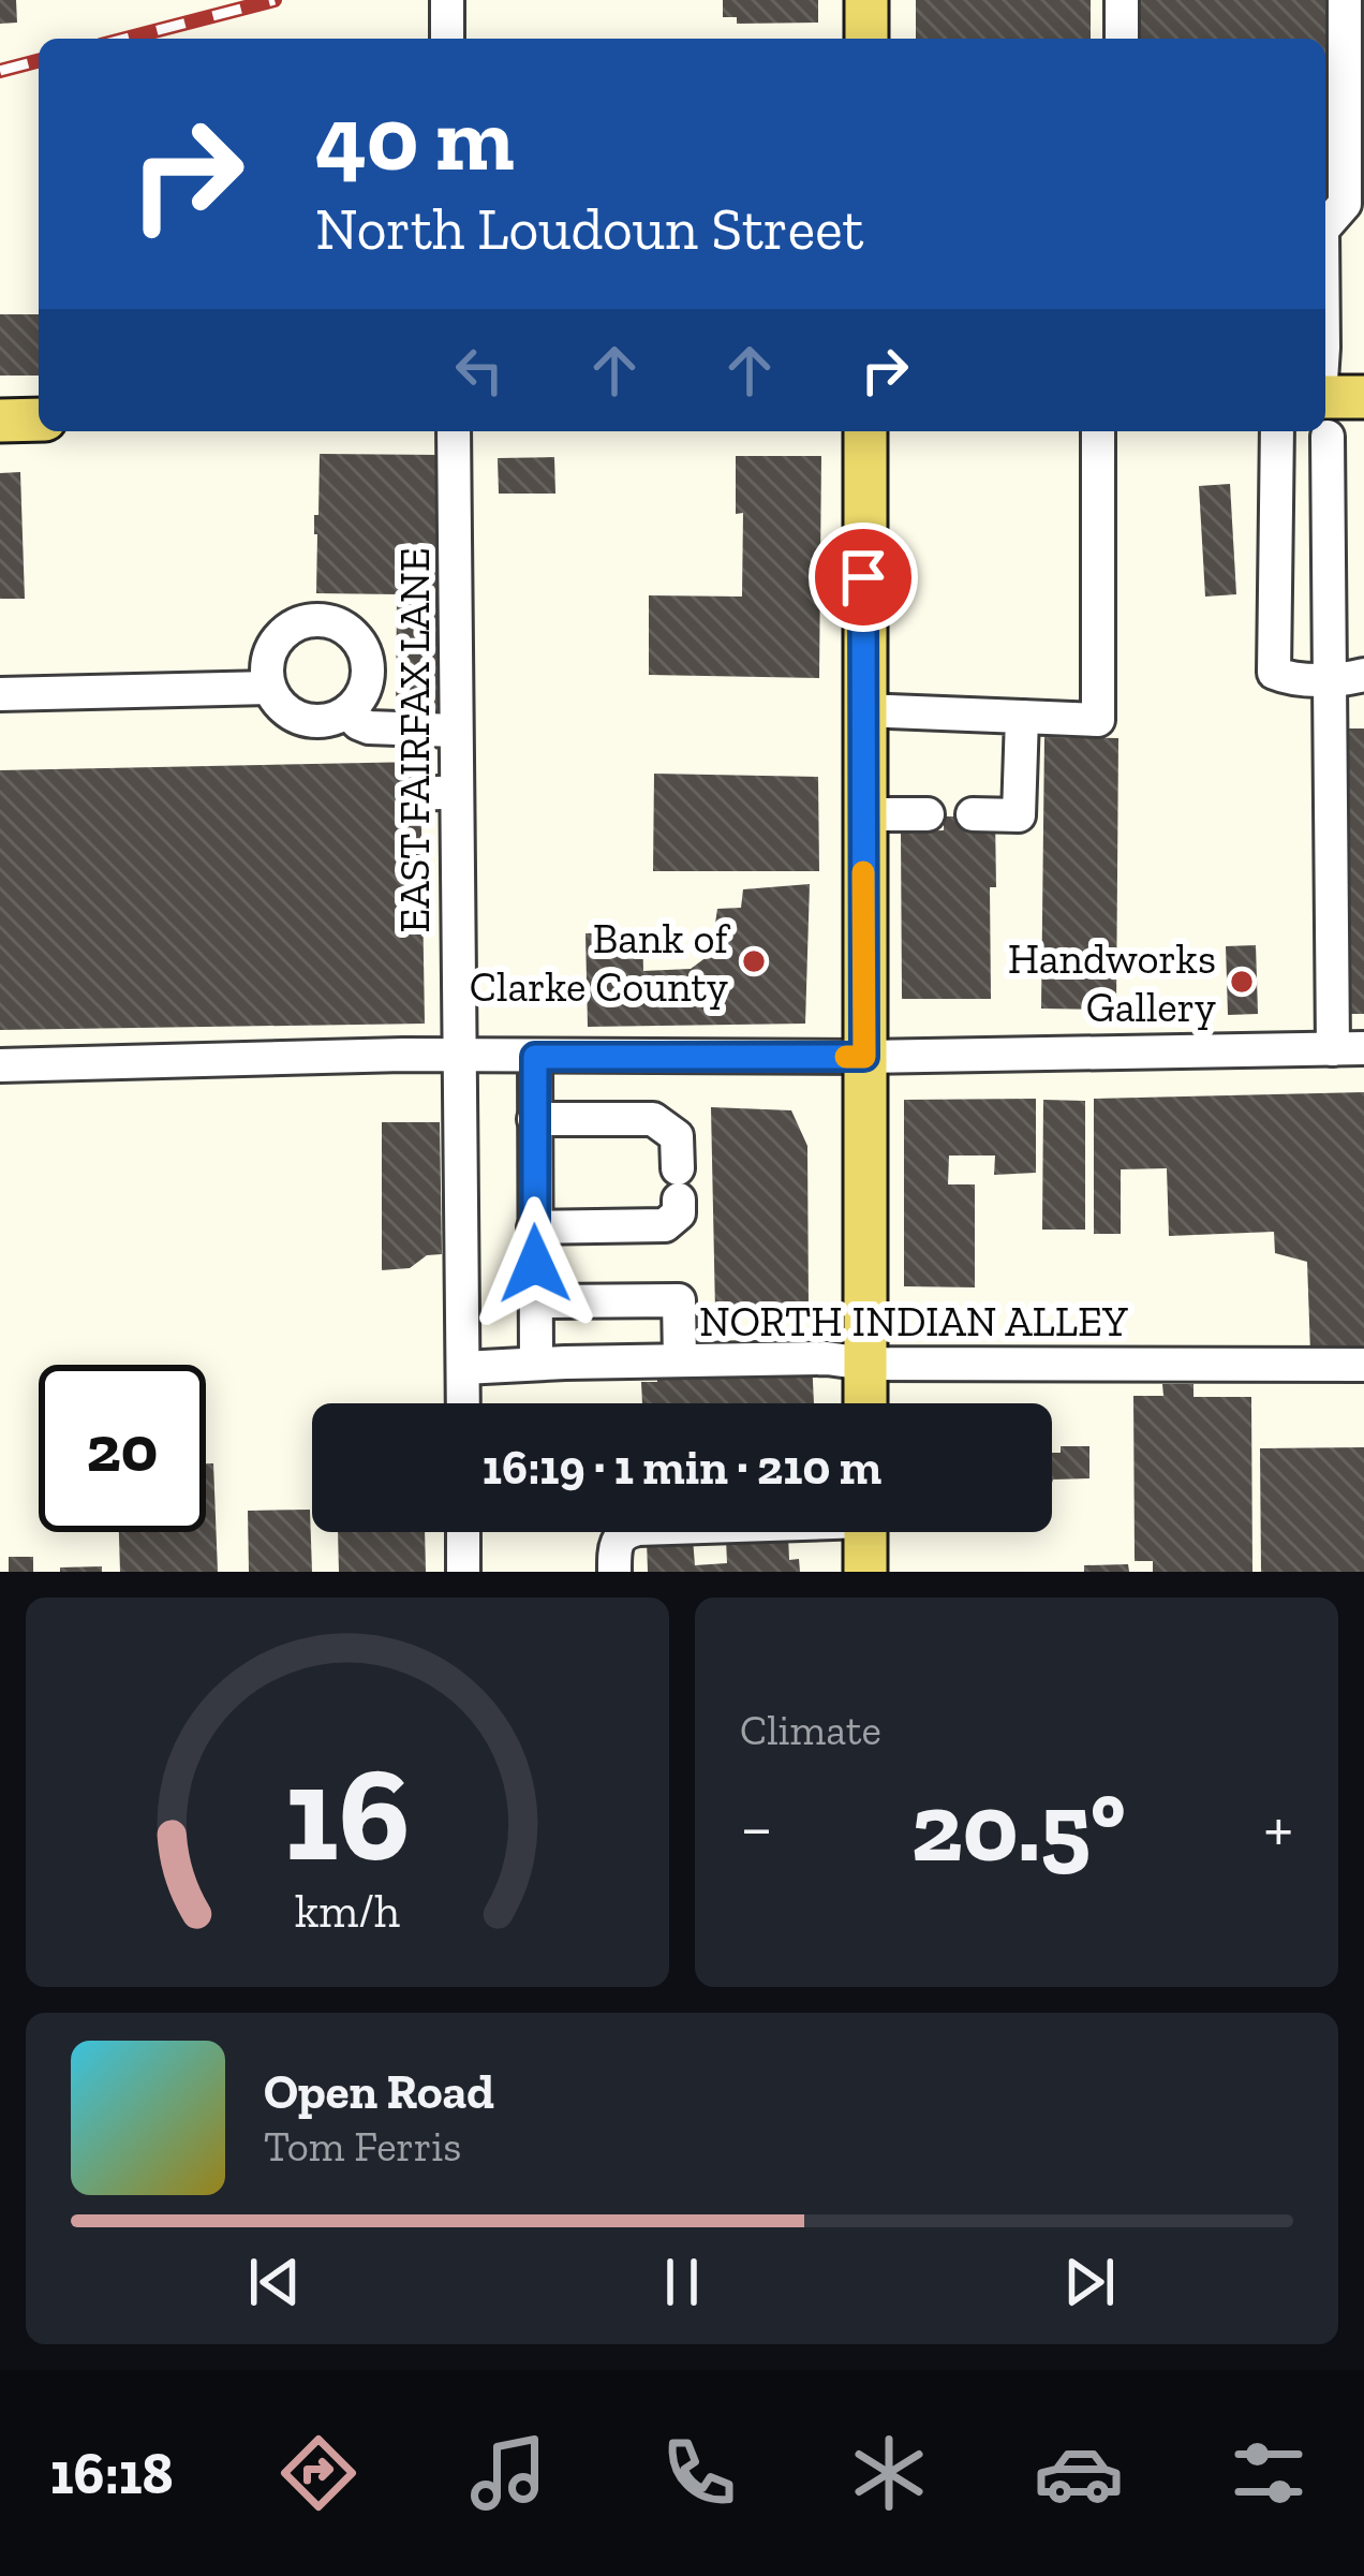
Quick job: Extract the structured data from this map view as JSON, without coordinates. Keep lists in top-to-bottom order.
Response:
{
  "streets": {
    "street": ["EAST FAIRFAX LANE", "NORTH INDIAN ALLEY"]
  },
  "crossings": [
    ["EAST FAIRFAX LANE", "NORTH INDIAN ALLEY"]
  ],
  "places": ["Bank of Clarke County", "Handworks Gallery"],
  "page": {
    "turn": ["40 m", "North Loudoun Street"],
    "limit": "20",
    "trip": "16:19 · 1 min · 210 m",
    "tile": "Climate",
    "heat": ["−", "20.5°", "+"],
    "song": ["Open Road", "Tom Ferris"],
    "tabs": "16:18",
    "gauge": ["16", "km/h"]
  }
}
